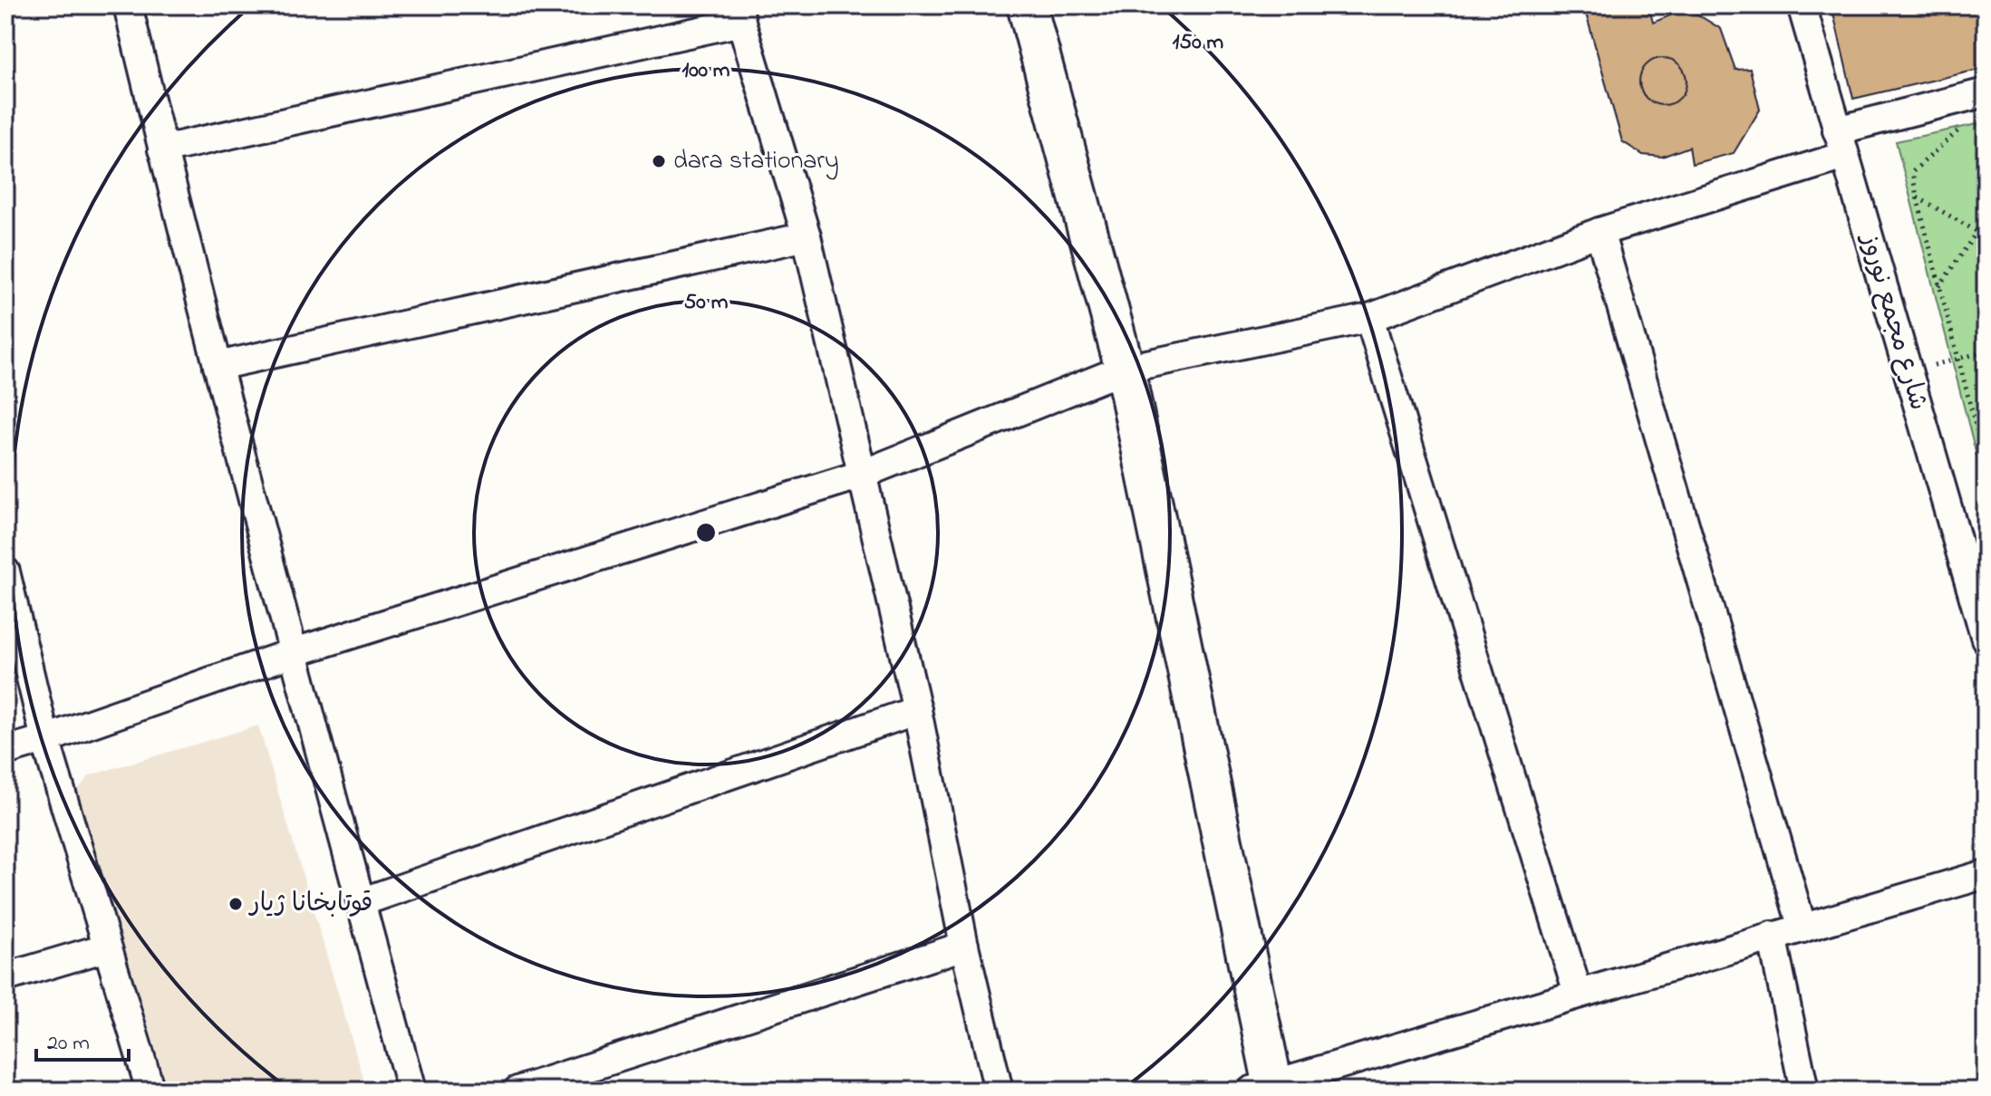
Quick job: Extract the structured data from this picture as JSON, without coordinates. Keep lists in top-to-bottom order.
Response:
{
  "streets": {
    "street": ["شارع مجمع نوروز"]
  },
  "places": ["dara stationary", "قوتابخانا ژيار"],
  "scale_bar": "20 m",
  "rings": ["150 m", "100 m", "50 m"]
}
